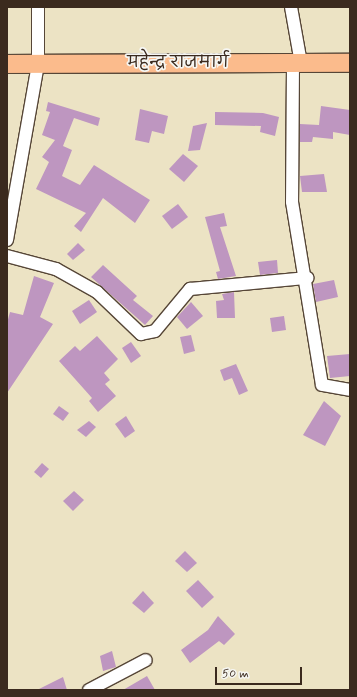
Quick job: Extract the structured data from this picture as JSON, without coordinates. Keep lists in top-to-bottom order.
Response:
{
  "streets": {
    "highway": ["महेन्द्र राजमार्ग"]
  },
  "scale_bar": "50 m"
}
